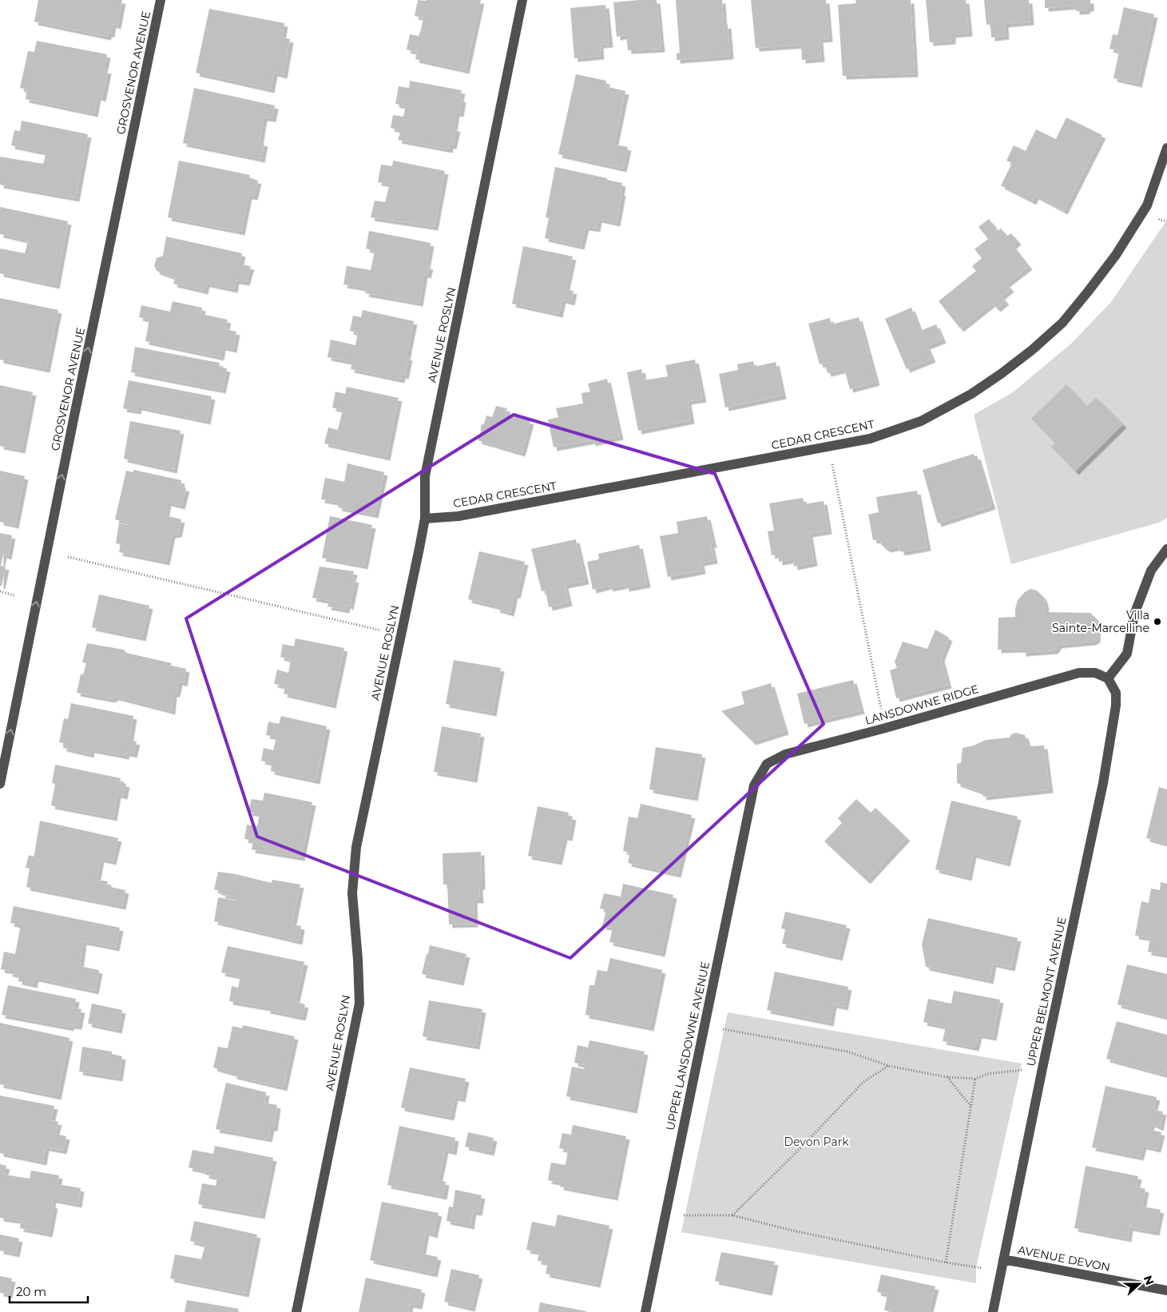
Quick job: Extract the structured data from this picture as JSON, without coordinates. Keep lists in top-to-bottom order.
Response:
{
  "streets": {
    "street": [
      "GROSVENOR AVENUE",
      "AVENUE ROSLYN",
      "CEDAR CRESCENT",
      "LANSDOWNE RIDGE",
      "UPPER BELMONT AVENUE",
      "UPPER LANSDOWNE AVENUE",
      "AVENUE DEVON"
    ]
  },
  "crossings": [
    ["AVENUE ROSLYN", "CEDAR CRESCENT"],
    ["LANSDOWNE RIDGE", "UPPER BELMONT AVENUE"],
    ["LANSDOWNE RIDGE", "UPPER LANSDOWNE AVENUE"],
    ["UPPER BELMONT AVENUE", "AVENUE DEVON"]
  ],
  "one_way": ["GROSVENOR AVENUE"],
  "parks": ["Devon Park"],
  "places": ["Villa Sainte-Marcelline"],
  "scale_bar": "20 m",
  "north": "right"
}
